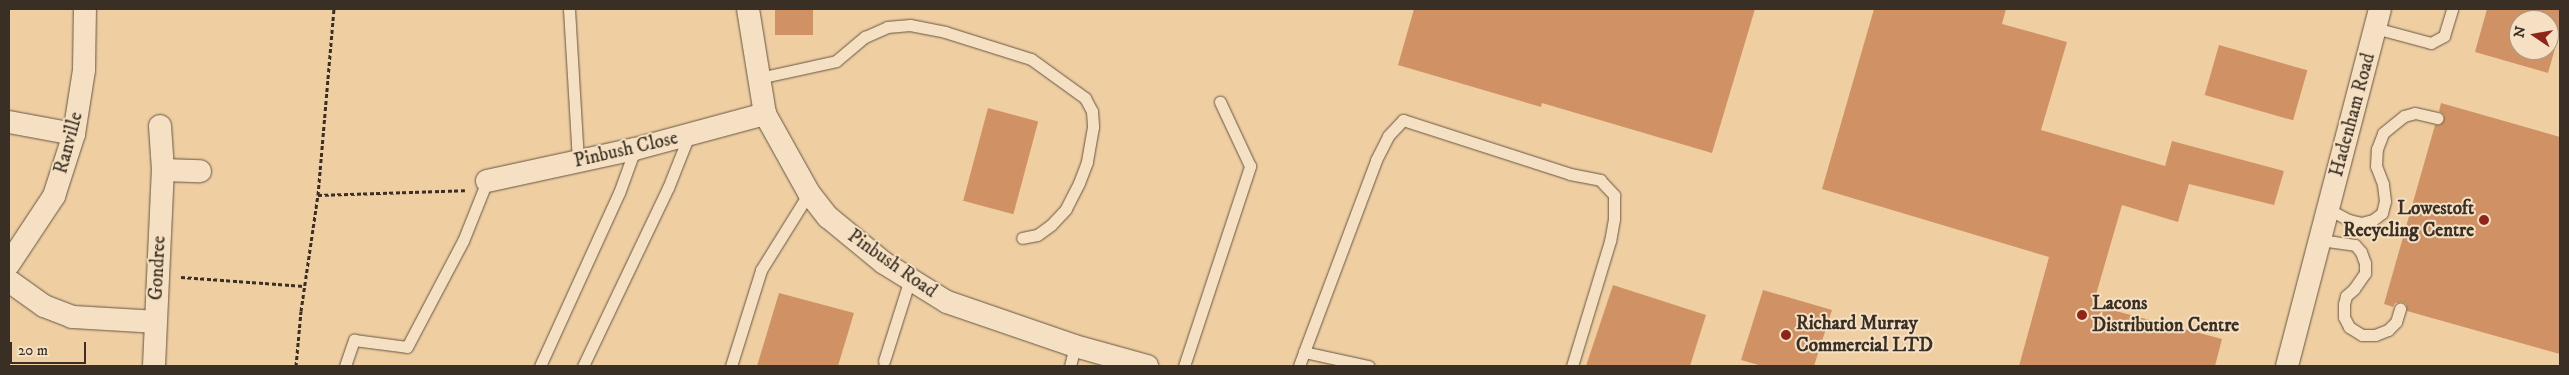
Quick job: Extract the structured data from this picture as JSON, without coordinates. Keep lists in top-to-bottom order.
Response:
{
  "streets": {
    "street": [
      "Hadenham Road",
      "Ranville",
      "Pinbush Close",
      "Pinbush Road",
      "Gondree"
    ]
  },
  "crossings": [
    ["Pinbush Close", "Pinbush Road"]
  ],
  "places": ["Lowestoft Recycling Centre", "Lacons Distribution Centre", "Richard Murray Commercial LTD"],
  "scale_bar": "20 m",
  "north": "left"
}
